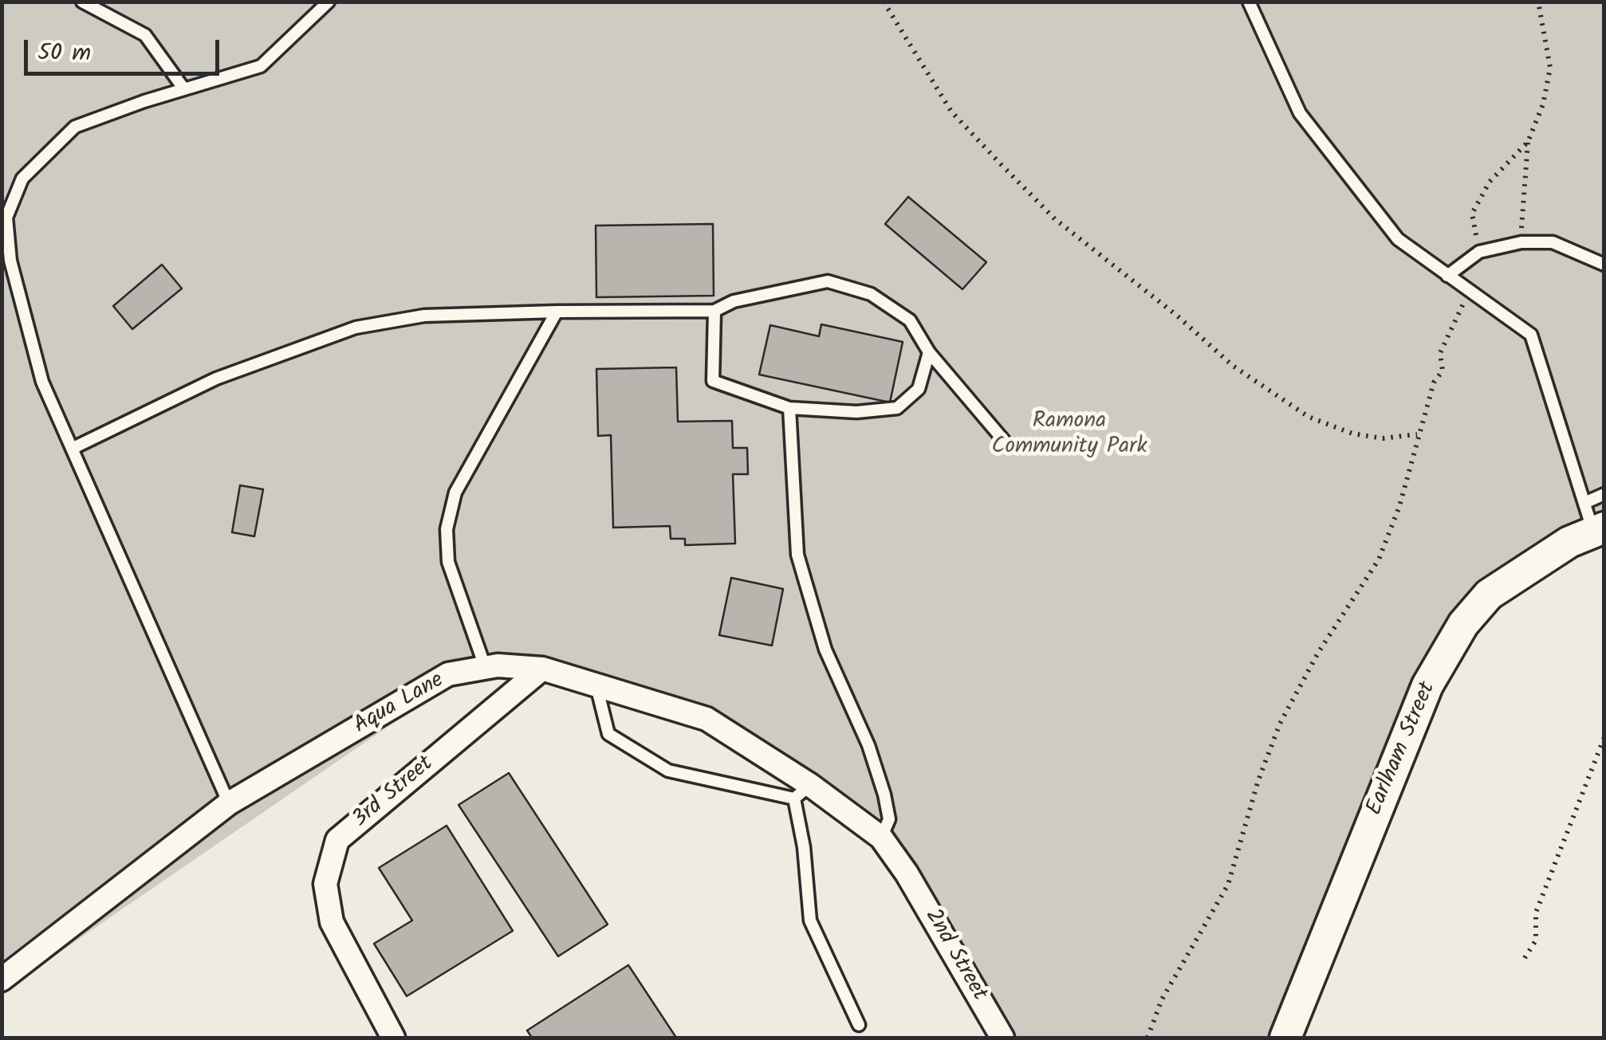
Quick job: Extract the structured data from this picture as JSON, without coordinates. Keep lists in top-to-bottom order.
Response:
{
  "streets": {
    "street": [
      "Aqua Lane",
      "Earlham Street",
      "3rd Street",
      "2nd Street"
    ]
  },
  "crossings": [
    ["Aqua Lane", "3rd Street"],
    ["Aqua Lane", "2nd Street"]
  ],
  "parks": ["Ramona Community Park"],
  "scale_bar": "50 m"
}
